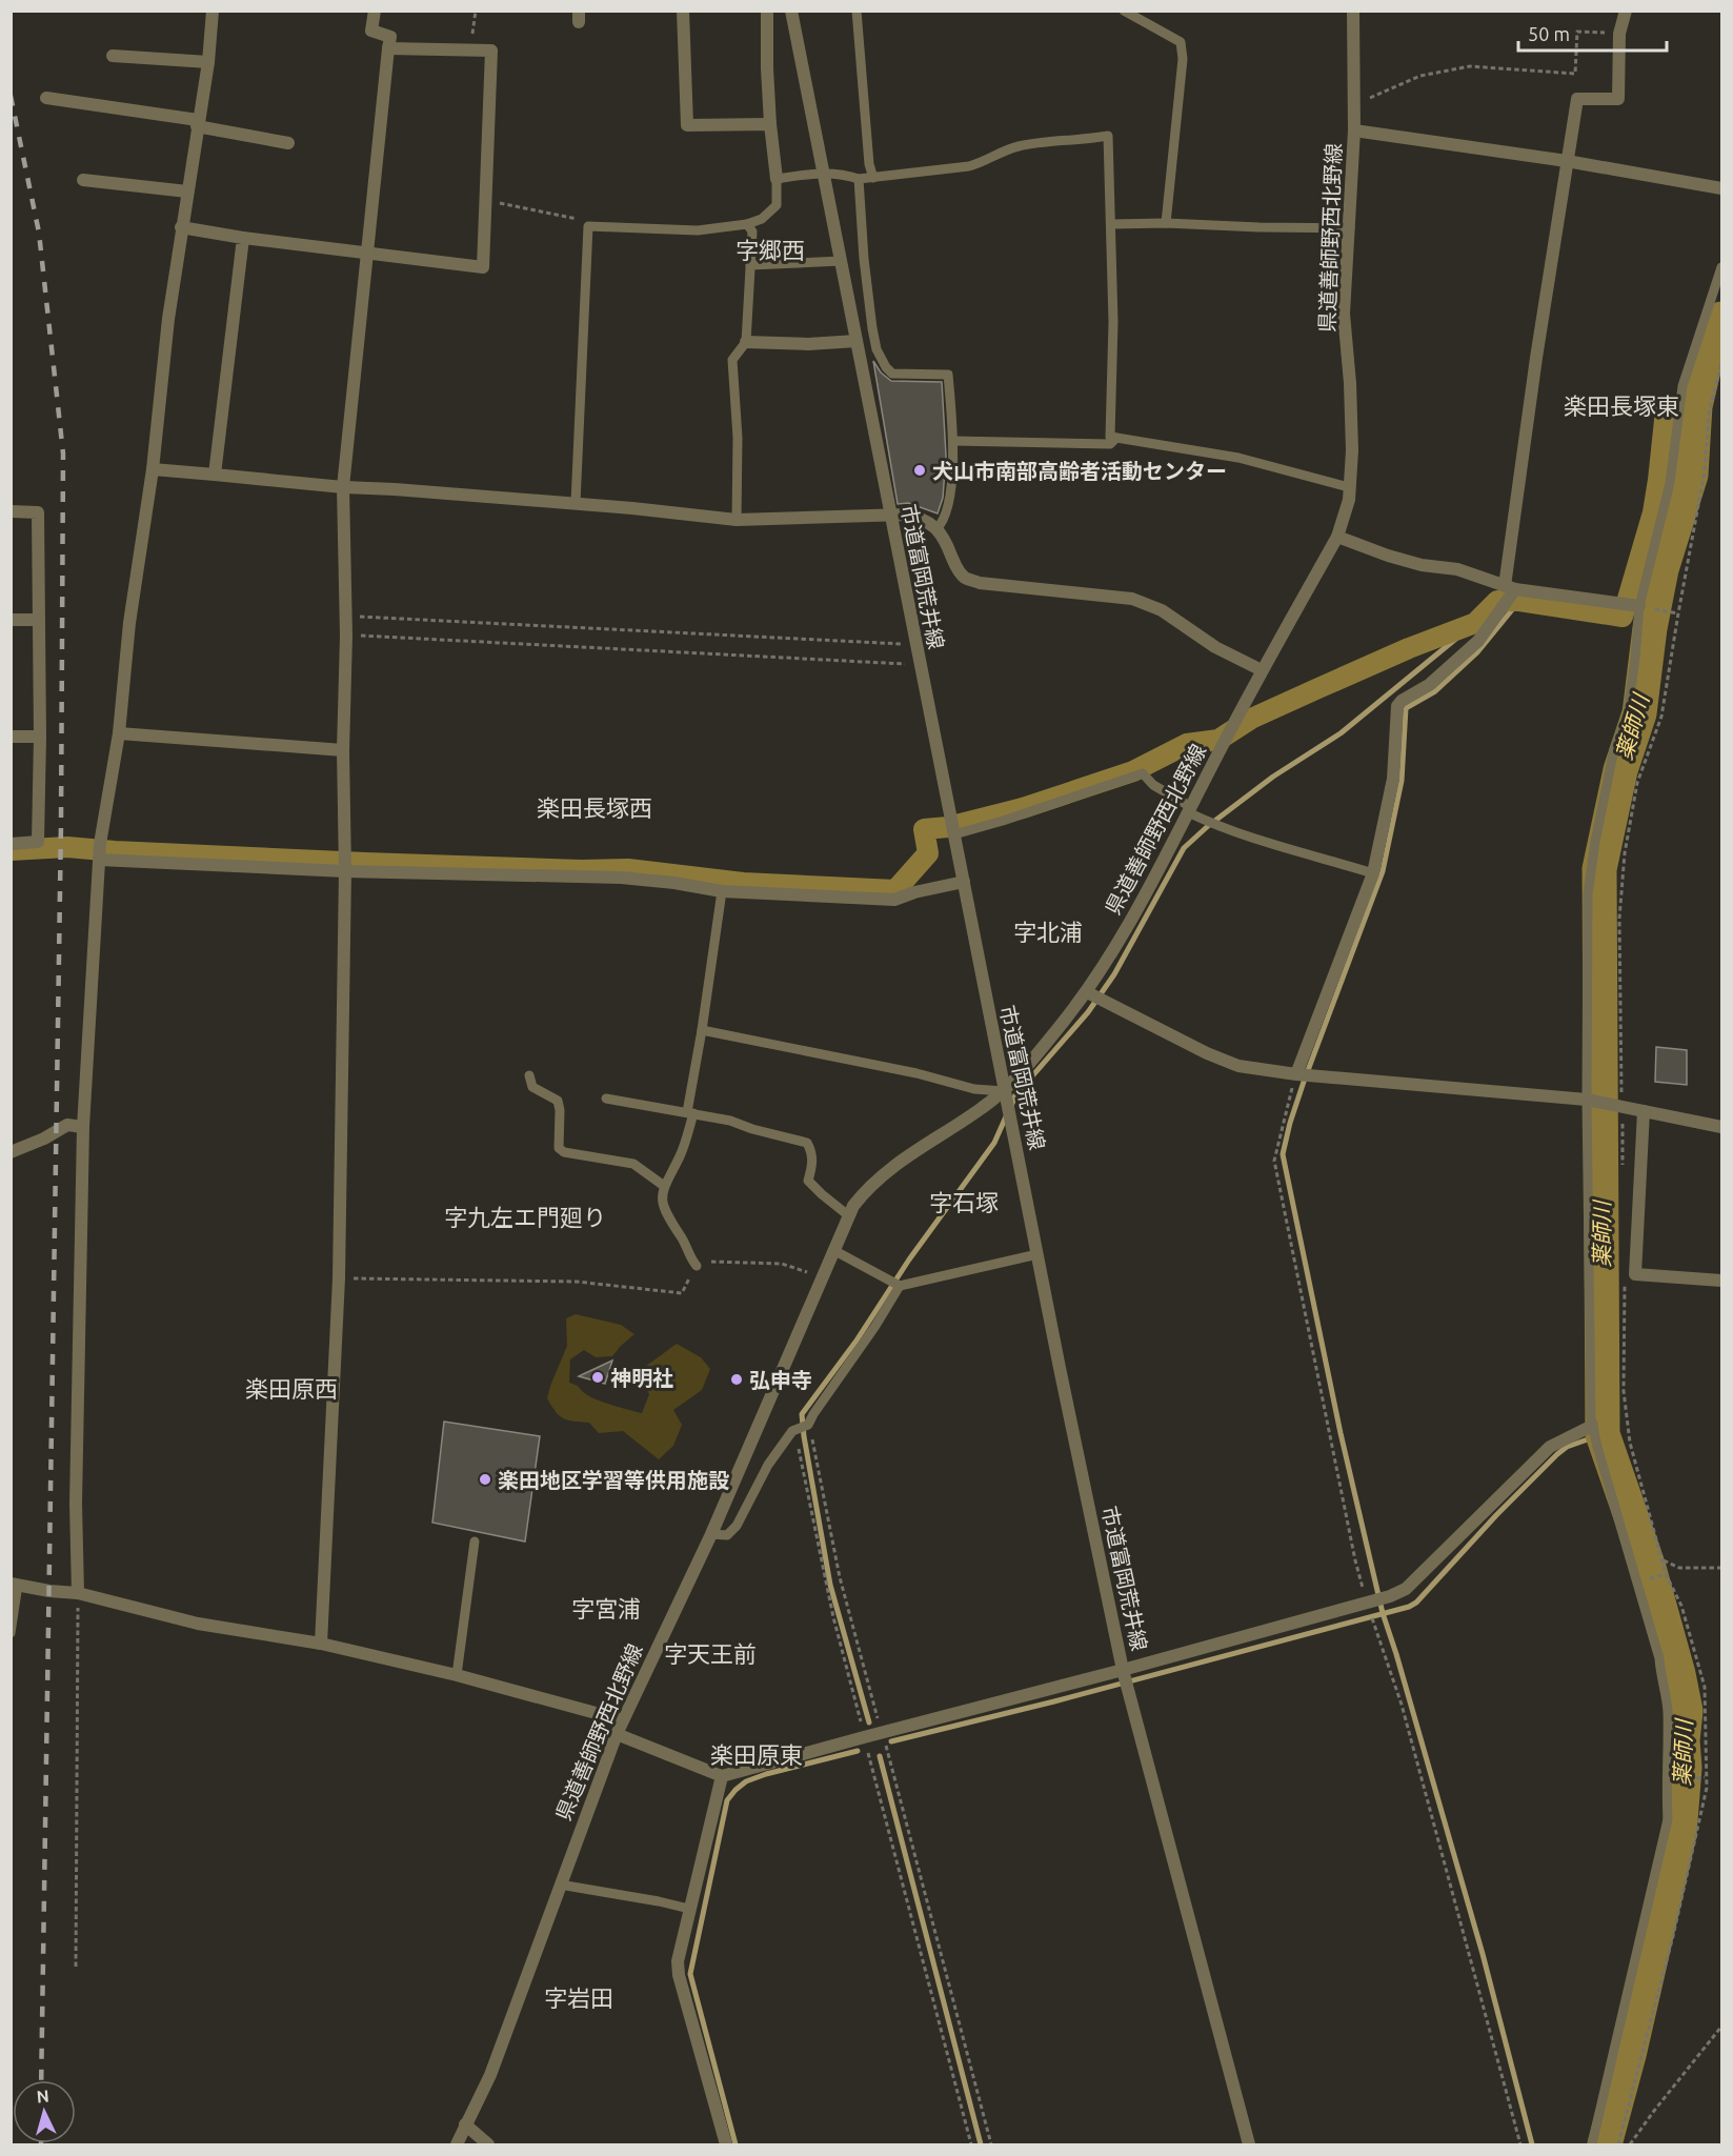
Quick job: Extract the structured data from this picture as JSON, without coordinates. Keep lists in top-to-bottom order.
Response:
{
  "streets": {
    "street": ["県道善師野西北野線", "市道富岡荒井線"]
  },
  "crossings": [
    ["県道善師野西北野線", "市道富岡荒井線"]
  ],
  "districts": [
    "字郷西",
    "楽田長塚東",
    "楽田長塚西",
    "字北浦",
    "字石塚",
    "字九左エ門廻り",
    "楽田原西",
    "字宮浦",
    "字天王前",
    "楽田原東",
    "字岩田"
  ],
  "water": ["薬師川"],
  "places": [
    "犬山市南部高齢者活動センター",
    "神明社",
    "弘申寺",
    "楽田地区学習等供用施設"
  ],
  "scale_bar": "50 m",
  "north": "top"
}
